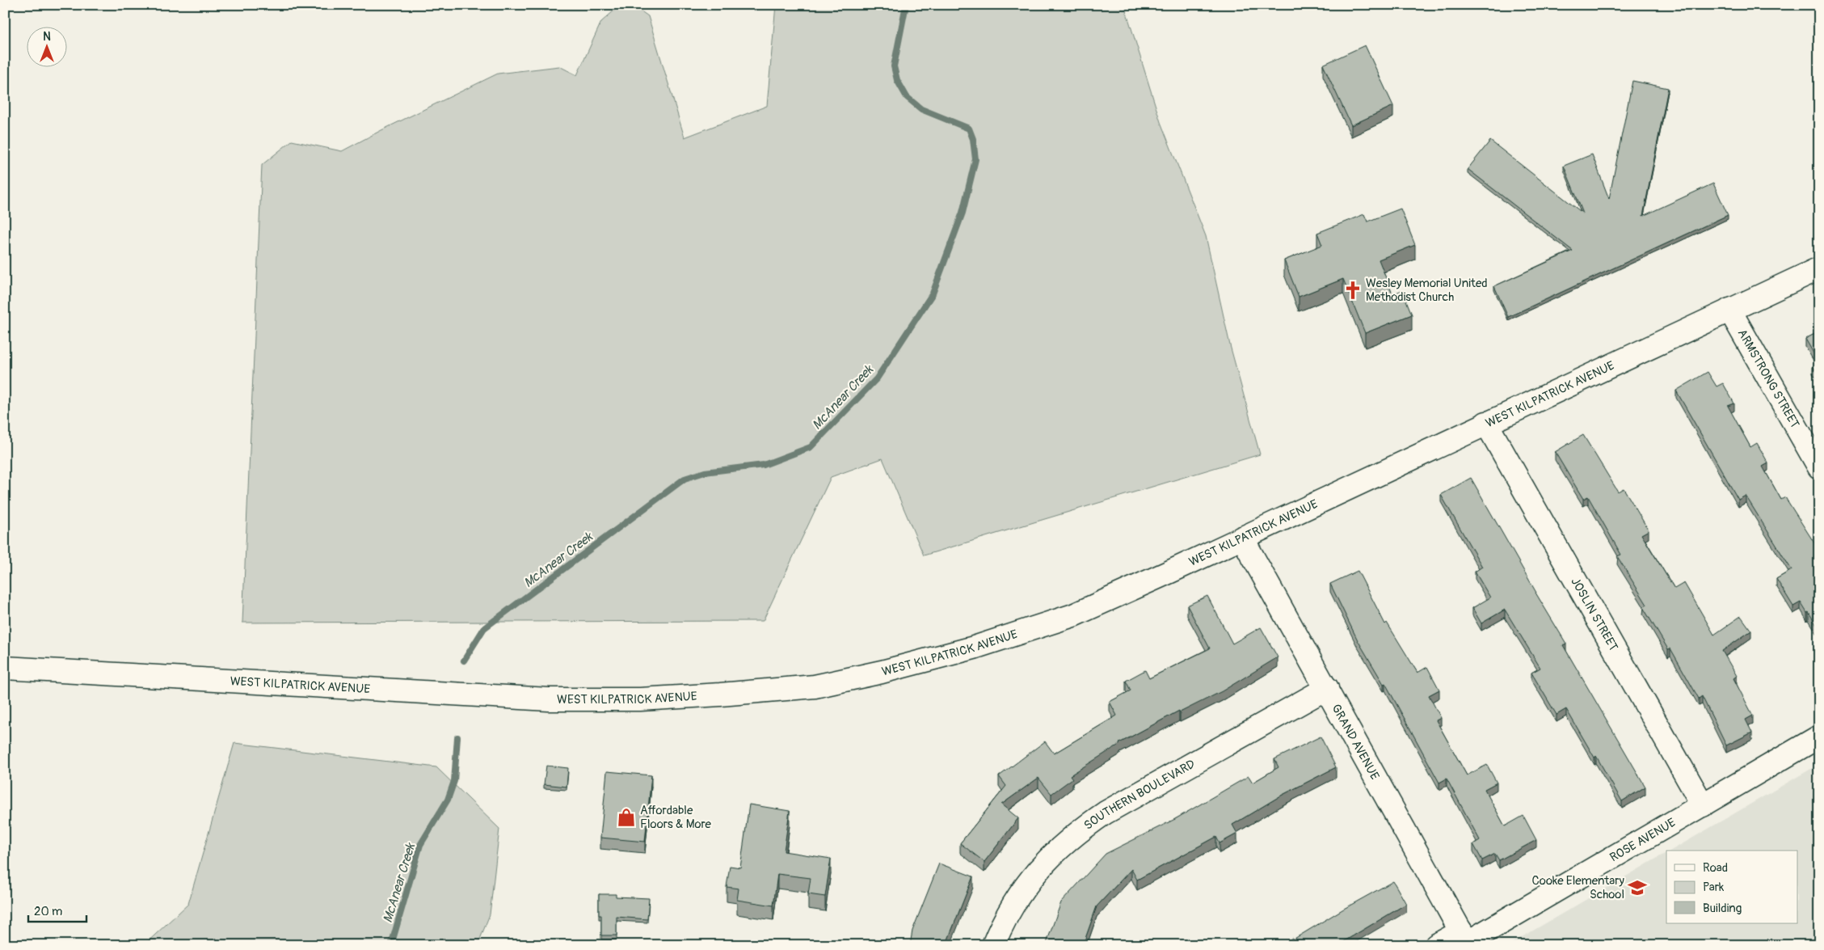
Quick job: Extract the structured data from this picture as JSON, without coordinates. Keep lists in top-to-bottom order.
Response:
{
  "streets": {
    "street": [
      "ARMSTRONG STREET",
      "WEST KILPATRICK AVENUE",
      "JOSLIN STREET",
      "GRAND AVENUE",
      "SOUTHERN BOULEVARD",
      "ROSE AVENUE"
    ]
  },
  "crossings": [
    ["ARMSTRONG STREET", "WEST KILPATRICK AVENUE"],
    ["WEST KILPATRICK AVENUE", "JOSLIN STREET"],
    ["WEST KILPATRICK AVENUE", "GRAND AVENUE"],
    ["JOSLIN STREET", "ROSE AVENUE"],
    ["GRAND AVENUE", "SOUTHERN BOULEVARD"],
    ["GRAND AVENUE", "ROSE AVENUE"]
  ],
  "water": ["McAnear Creek"],
  "places": {
    "church": ["Wesley Memorial United Methodist Church"],
    "shop": ["Affordable Floors & More"],
    "school or university": ["Cooke Elementary School"]
  },
  "legend": ["Road", "Park", "Building"],
  "scale_bar": "20 m",
  "north": "top"
}
